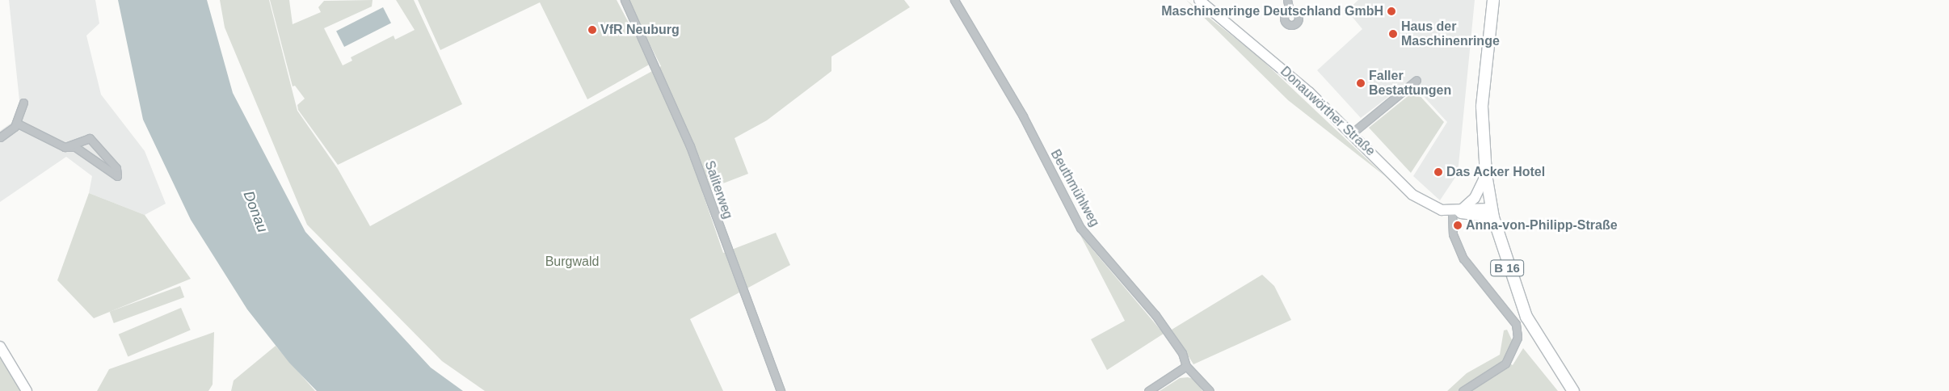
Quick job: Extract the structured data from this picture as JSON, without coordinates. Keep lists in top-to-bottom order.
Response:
{
  "streets": {
    "main road": ["Donauwörther Straße", "B 16"],
    "street": ["Beuthmühlweg", "Saliterweg"]
  },
  "crossings": [
    ["Donauwörther Straße", "B 16"]
  ],
  "water": ["Donau"],
  "parks": ["Burgwald"],
  "places": [
    "Maschinenringe Deutschland GmbH",
    "VfR Neuburg",
    "Haus der Maschinenringe",
    "Faller Bestattungen",
    "Das Acker Hotel",
    "Anna-von-Philipp-Straße"
  ]
}
